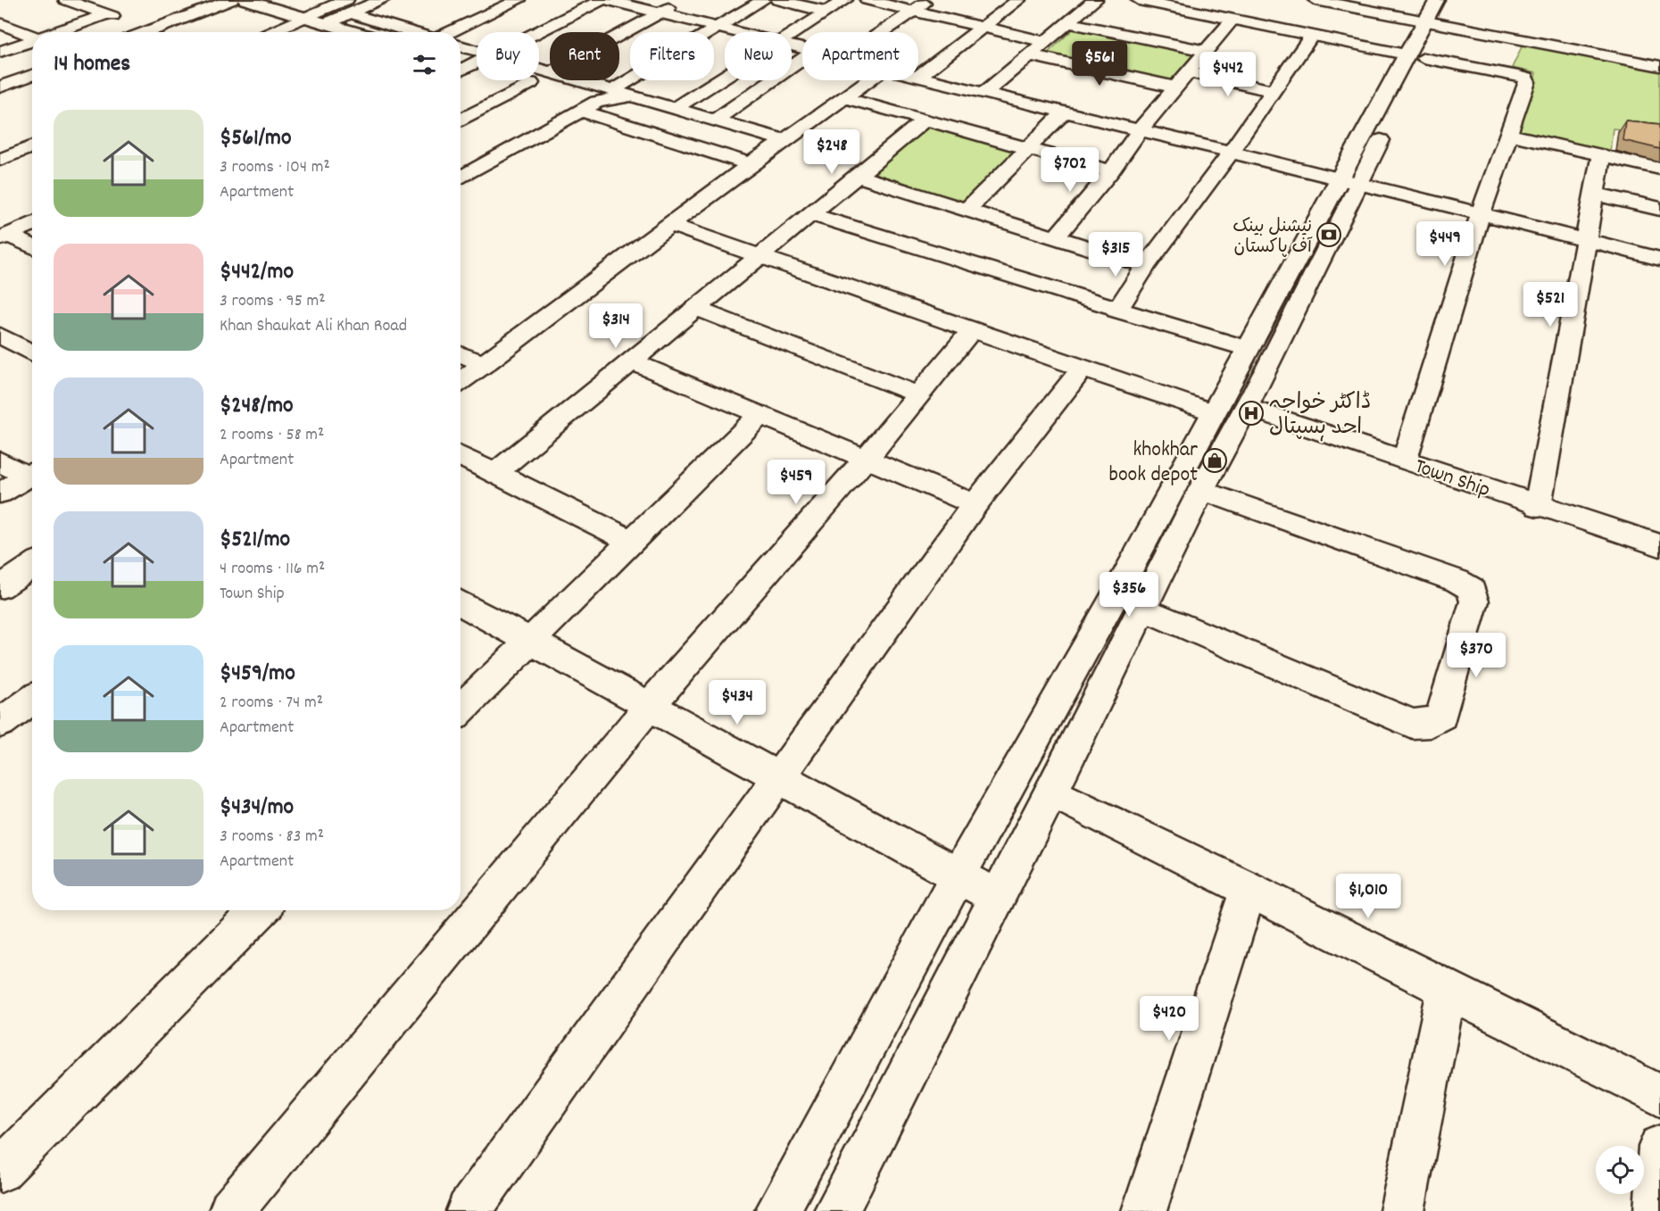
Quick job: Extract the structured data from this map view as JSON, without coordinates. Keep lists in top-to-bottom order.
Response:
{
  "streets": {
    "street": ["Town Ship"]
  },
  "places": {
    "bank": ["نیشنل بینک آف پاکستان"],
    "hospital": ["ڈاکٹر خواجہ احد ہسپتال"],
    "shop": ["khokhar book depot"]
  },
  "page": {
    "chip": [
      "Buy",
      "Rent",
      "Filters",
      "New",
      "Apartment"
    ],
    "heading": "14 homes",
    "price": [
      "$561",
      "$442",
      "$248",
      "$702",
      "$449",
      "$315",
      "$521",
      "$314",
      "$459",
      "$356",
      "$370",
      "$434",
      "$1,010",
      "$420"
    ],
    "list": [
      {
        "name": "$561/mo",
        "note": "3 rooms · 104 m² · Apartment"
      },
      {
        "name": "$442/mo",
        "note": "3 rooms · 95 m² · Khan Shaukat Ali Khan Road"
      },
      {
        "name": "$248/mo",
        "note": "2 rooms · 58 m² · Apartment"
      },
      {
        "name": "$521/mo",
        "note": "4 rooms · 116 m² · Town Ship"
      },
      {
        "name": "$459/mo",
        "note": "2 rooms · 74 m² · Apartment"
      },
      {
        "name": "$434/mo",
        "note": "3 rooms · 83 m² · Apartment"
      }
    ]
  }
}
